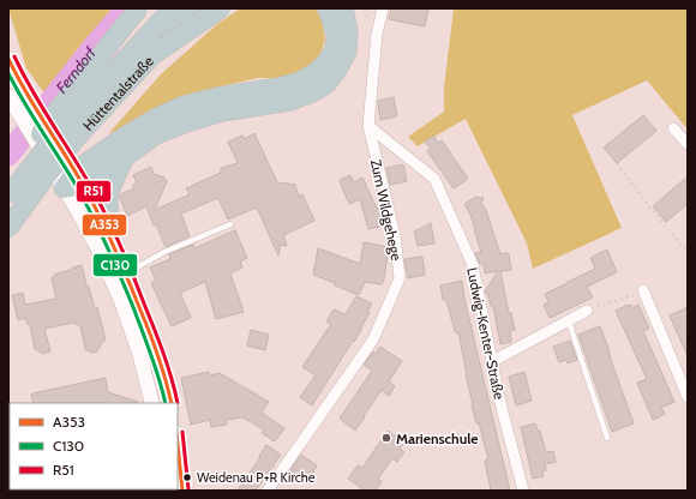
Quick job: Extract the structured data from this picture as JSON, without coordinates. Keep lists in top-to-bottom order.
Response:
{
  "streets": {
    "highway": ["Hüttentalstraße"],
    "street": ["Zum Wildgehege", "Ludwig-Kenter-Straße"]
  },
  "crossings": [
    ["Zum Wildgehege", "Ludwig-Kenter-Straße"]
  ],
  "water": ["Ferndorf"],
  "places": ["Marienschule", "Weidenau P+R Kirche"],
  "lines": ["transit line R51", "transit line A353", "transit line C130"],
  "legend": ["A353", "C130", "R51"]
}
